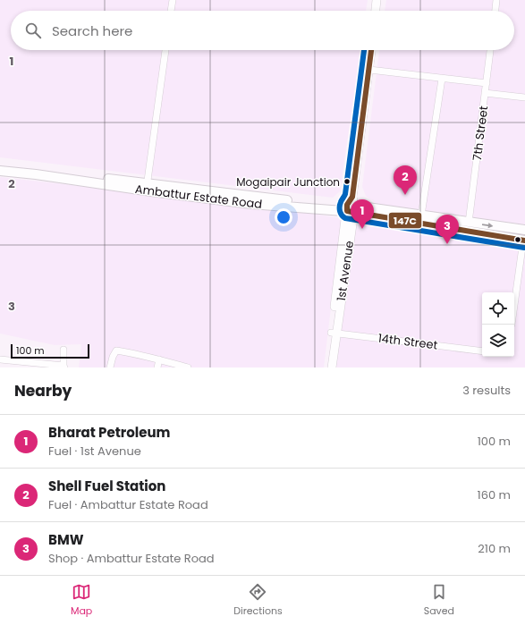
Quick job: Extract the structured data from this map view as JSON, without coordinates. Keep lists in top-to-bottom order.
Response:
{
  "streets": {
    "main road": ["Ambattur Estate Road", "1st Avenue"],
    "street": ["7th Street", "14th Street"]
  },
  "crossings": [
    ["7th Street", "Ambattur Estate Road"],
    ["Ambattur Estate Road", "1st Avenue"],
    ["1st Avenue", "14th Street"]
  ],
  "places": ["Mogaipair Junction"],
  "lines": ["transit line 147C"],
  "scale_bar": "100 m",
  "page": {
    "search": "Search here",
    "pins": ["2", "1", "3"],
    "scale": "100 m",
    "heading": ["Nearby", "3 results"],
    "list": [
      {
        "mark": "1",
        "name": "Bharat Petroleum",
        "note": "Fuel · 1st Avenue",
        "value": "100 m"
      },
      {
        "mark": "2",
        "name": "Shell Fuel Station",
        "note": "Fuel · Ambattur Estate Road",
        "value": "160 m"
      },
      {
        "mark": "3",
        "name": "BMW",
        "note": "Shop · Ambattur Estate Road",
        "value": "210 m"
      }
    ],
    "nav": ["Map", "Directions", "Saved"]
  },
  "grid": {
    "rows": ["1", "2", "3"]
  }
}
